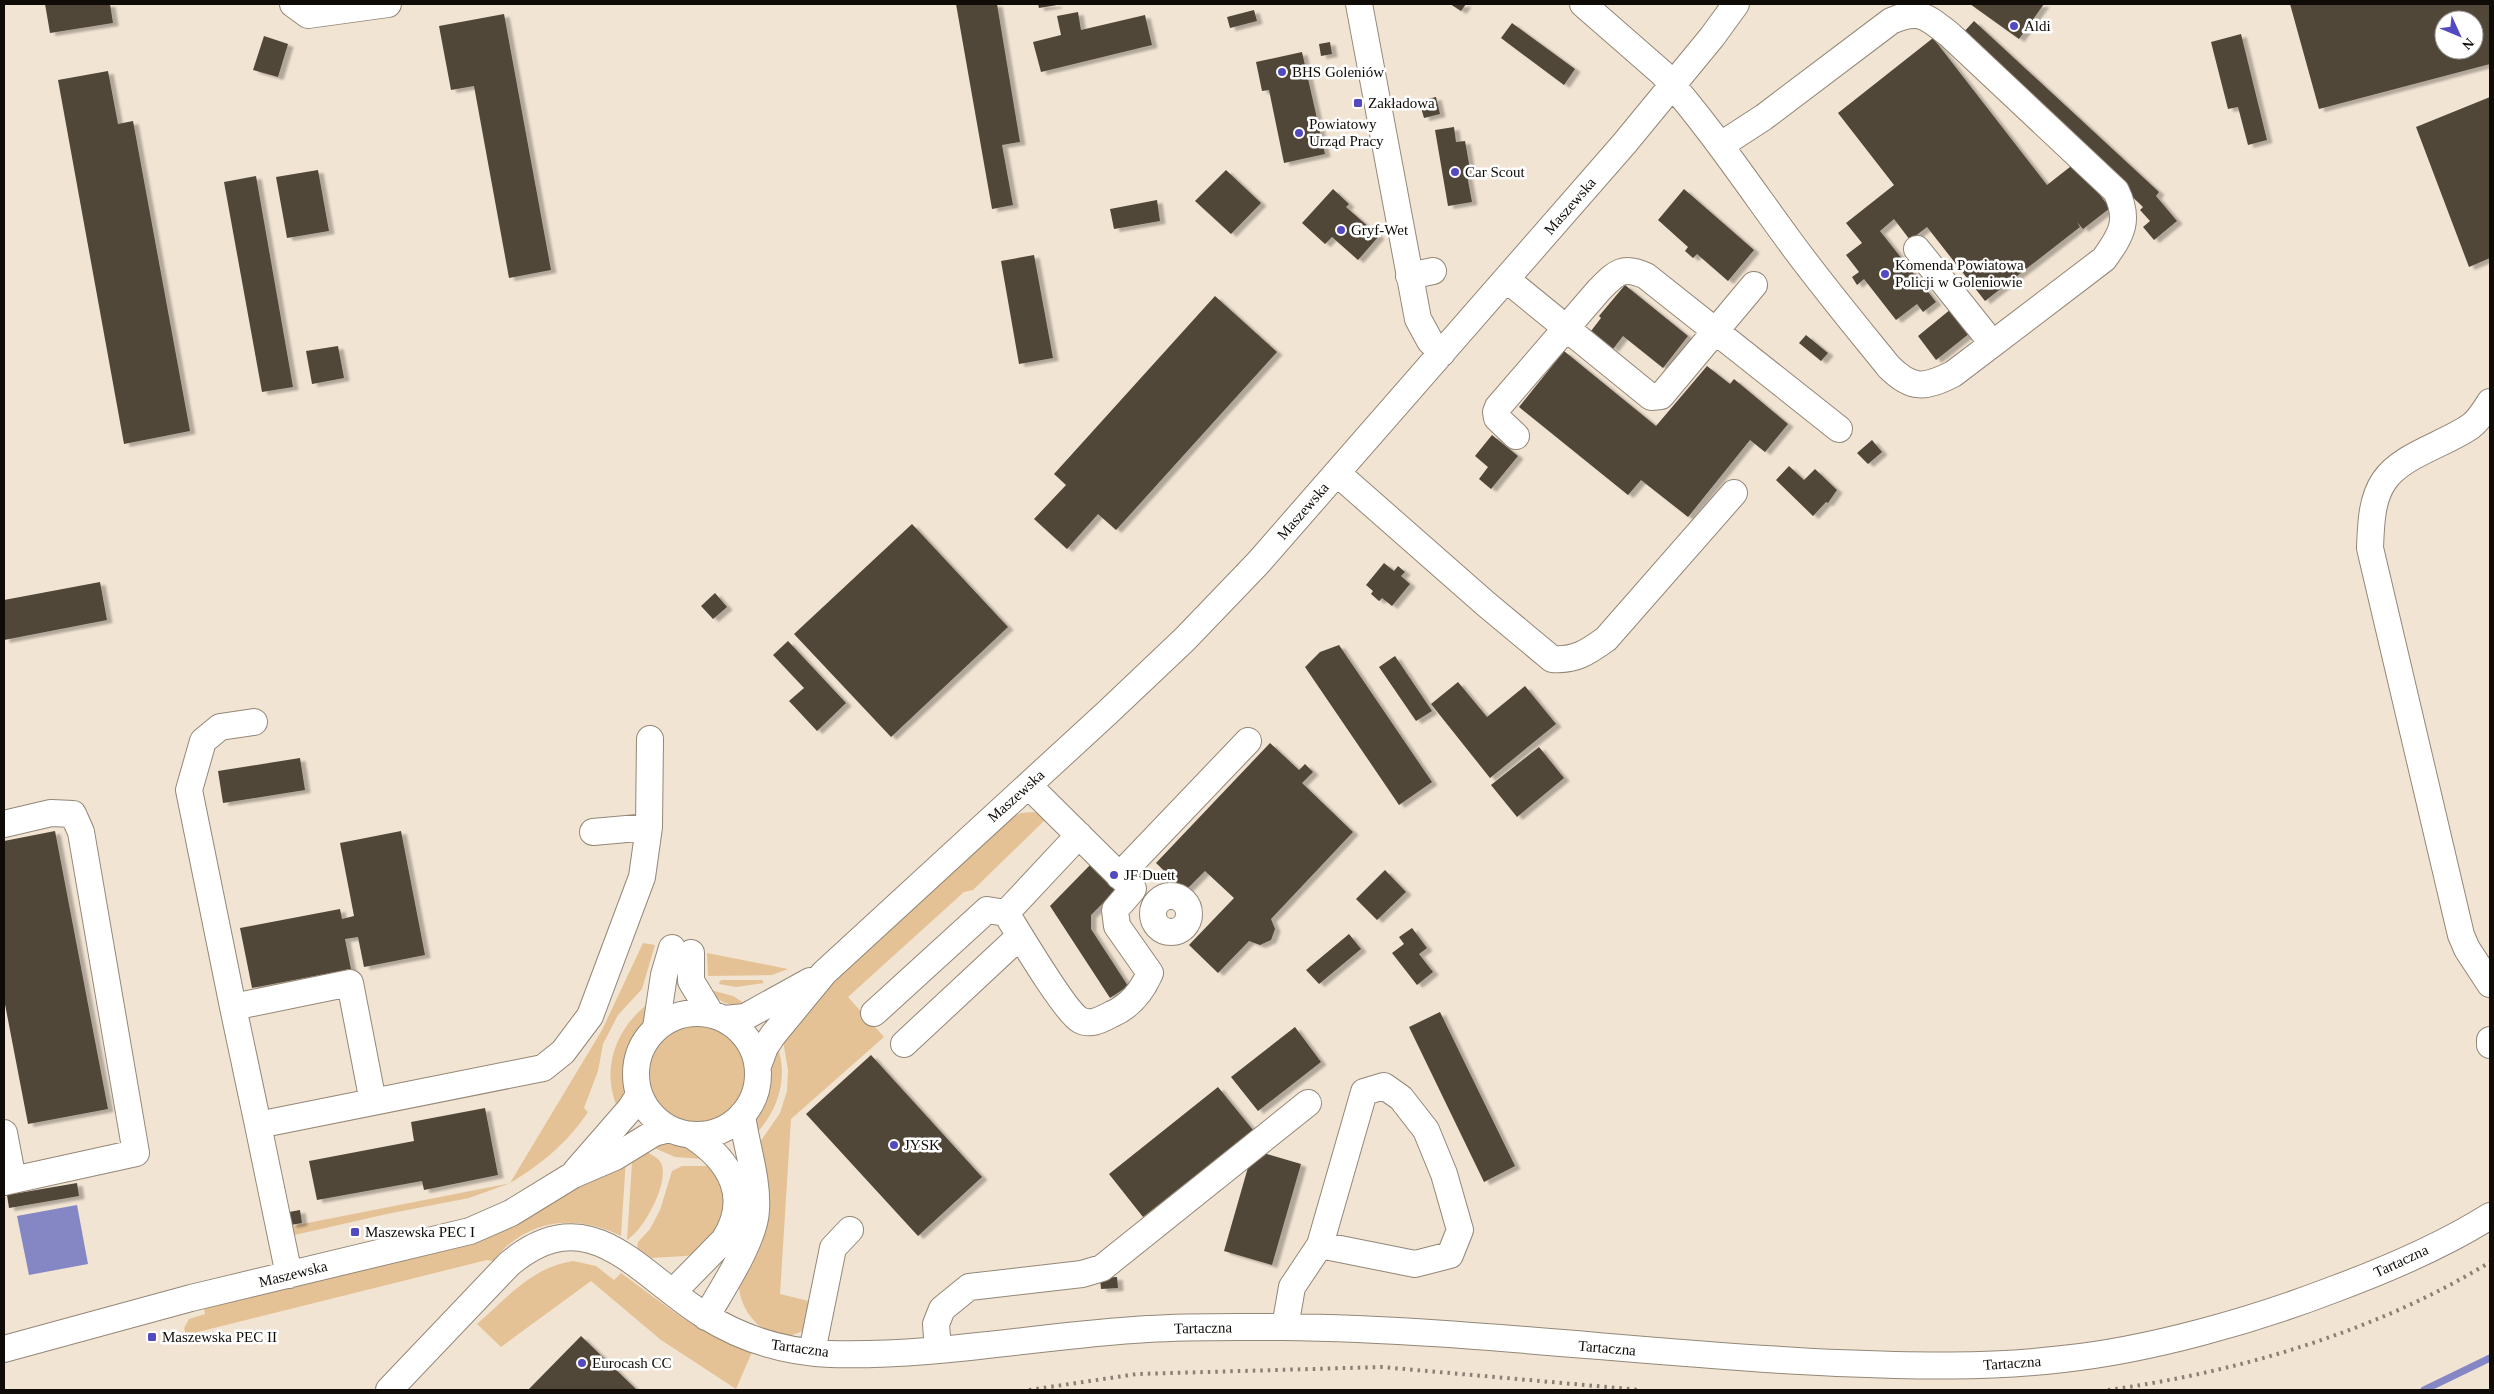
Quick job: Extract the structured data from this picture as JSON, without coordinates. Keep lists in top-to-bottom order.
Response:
{
  "streets": {
    "street": ["Maszewska", "Tartaczna"]
  },
  "places": {
    "other": [
      "Aldi",
      "BHS Goleniów",
      "Powiatowy Urząd Pracy",
      "Car Scout",
      "Gryf-Wet",
      "Komenda Powiatowa Policji w Goleniowie",
      "JF Duett",
      "JYSK",
      "Eurocash CC"
    ],
    "transit": ["Zakładowa", "Maszewska PEC I", "Maszewska PEC II"]
  },
  "north": "bottom right"
}
